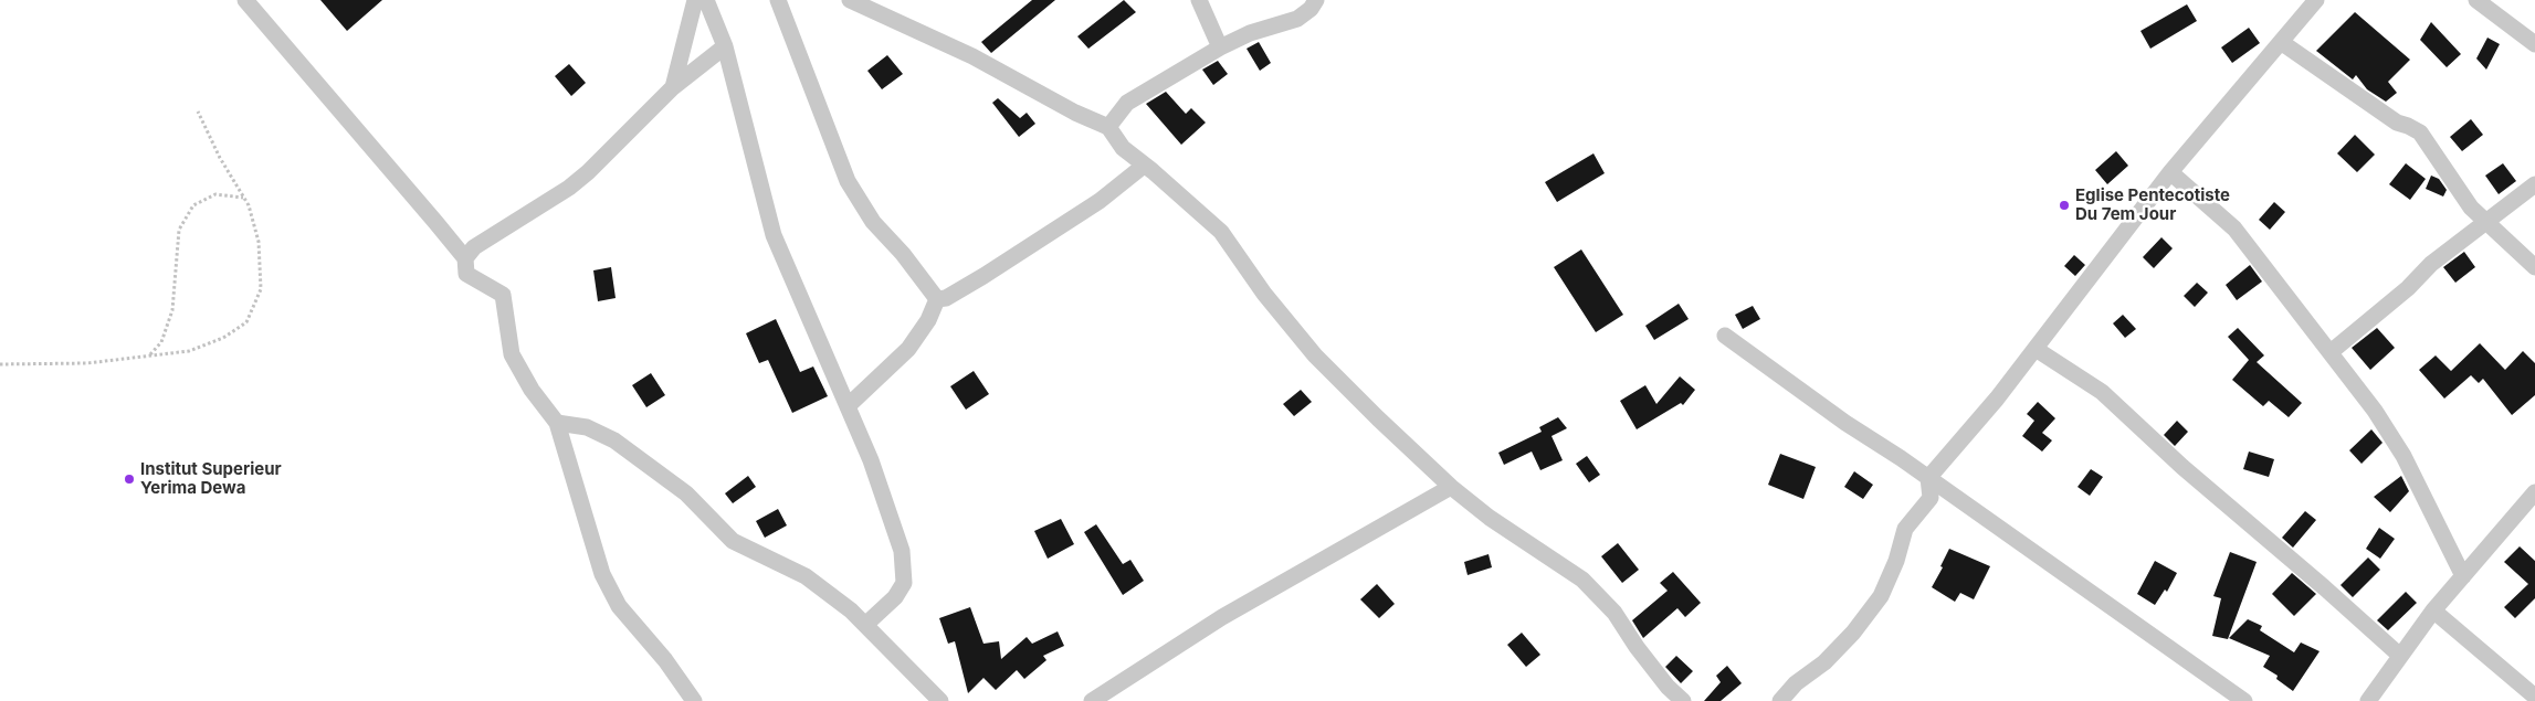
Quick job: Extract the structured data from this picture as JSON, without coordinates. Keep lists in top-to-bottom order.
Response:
{
  "places": ["Eglise Pentecotiste Du 7em Jour", "Institut Superieur Yerima Dewa"]
}
